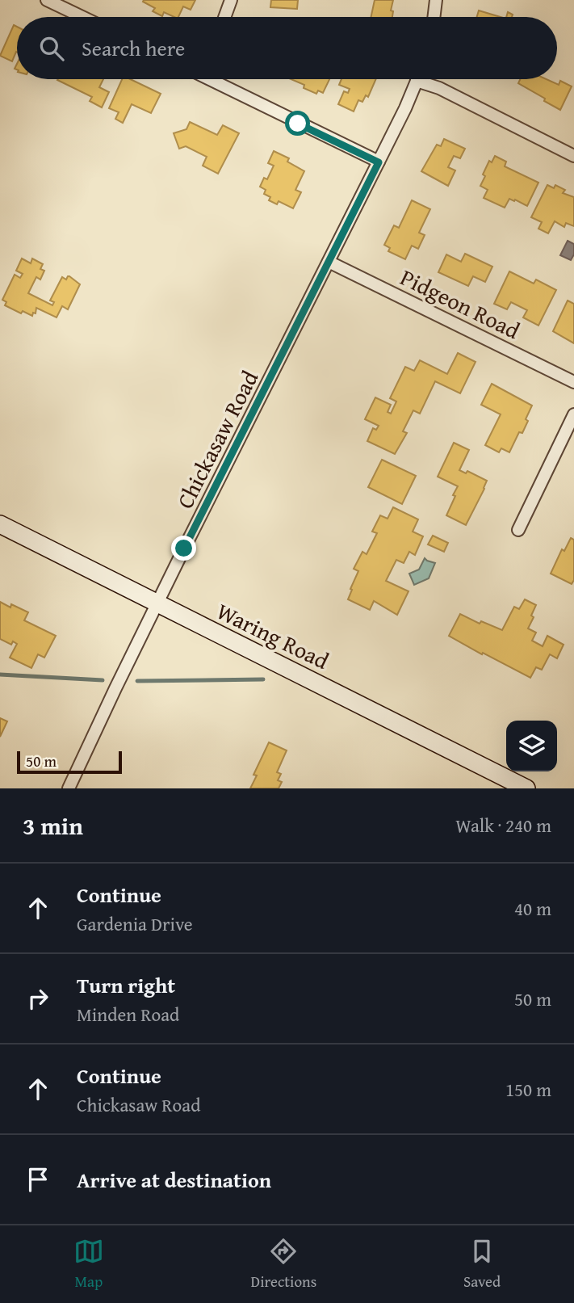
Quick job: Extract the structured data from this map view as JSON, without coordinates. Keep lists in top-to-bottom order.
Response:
{
  "streets": {
    "main road": ["Waring Road"],
    "street": ["Pidgeon Road", "Chickasaw Road"]
  },
  "crossings": [
    ["Pidgeon Road", "Chickasaw Road"],
    ["Chickasaw Road", "Waring Road"]
  ],
  "scale_bar": "50 m",
  "page": {
    "search": "Search here",
    "scale": "50 m",
    "heading": ["3 min", "Walk · 240 m"],
    "list": [
      ["Continue", "Gardenia Drive", "40 m"],
      ["Turn right", "Minden Road", "50 m"],
      ["Continue", "Chickasaw Road", "150 m"],
      "Arrive at destination"
    ],
    "nav": ["Map", "Directions", "Saved"]
  }
}
